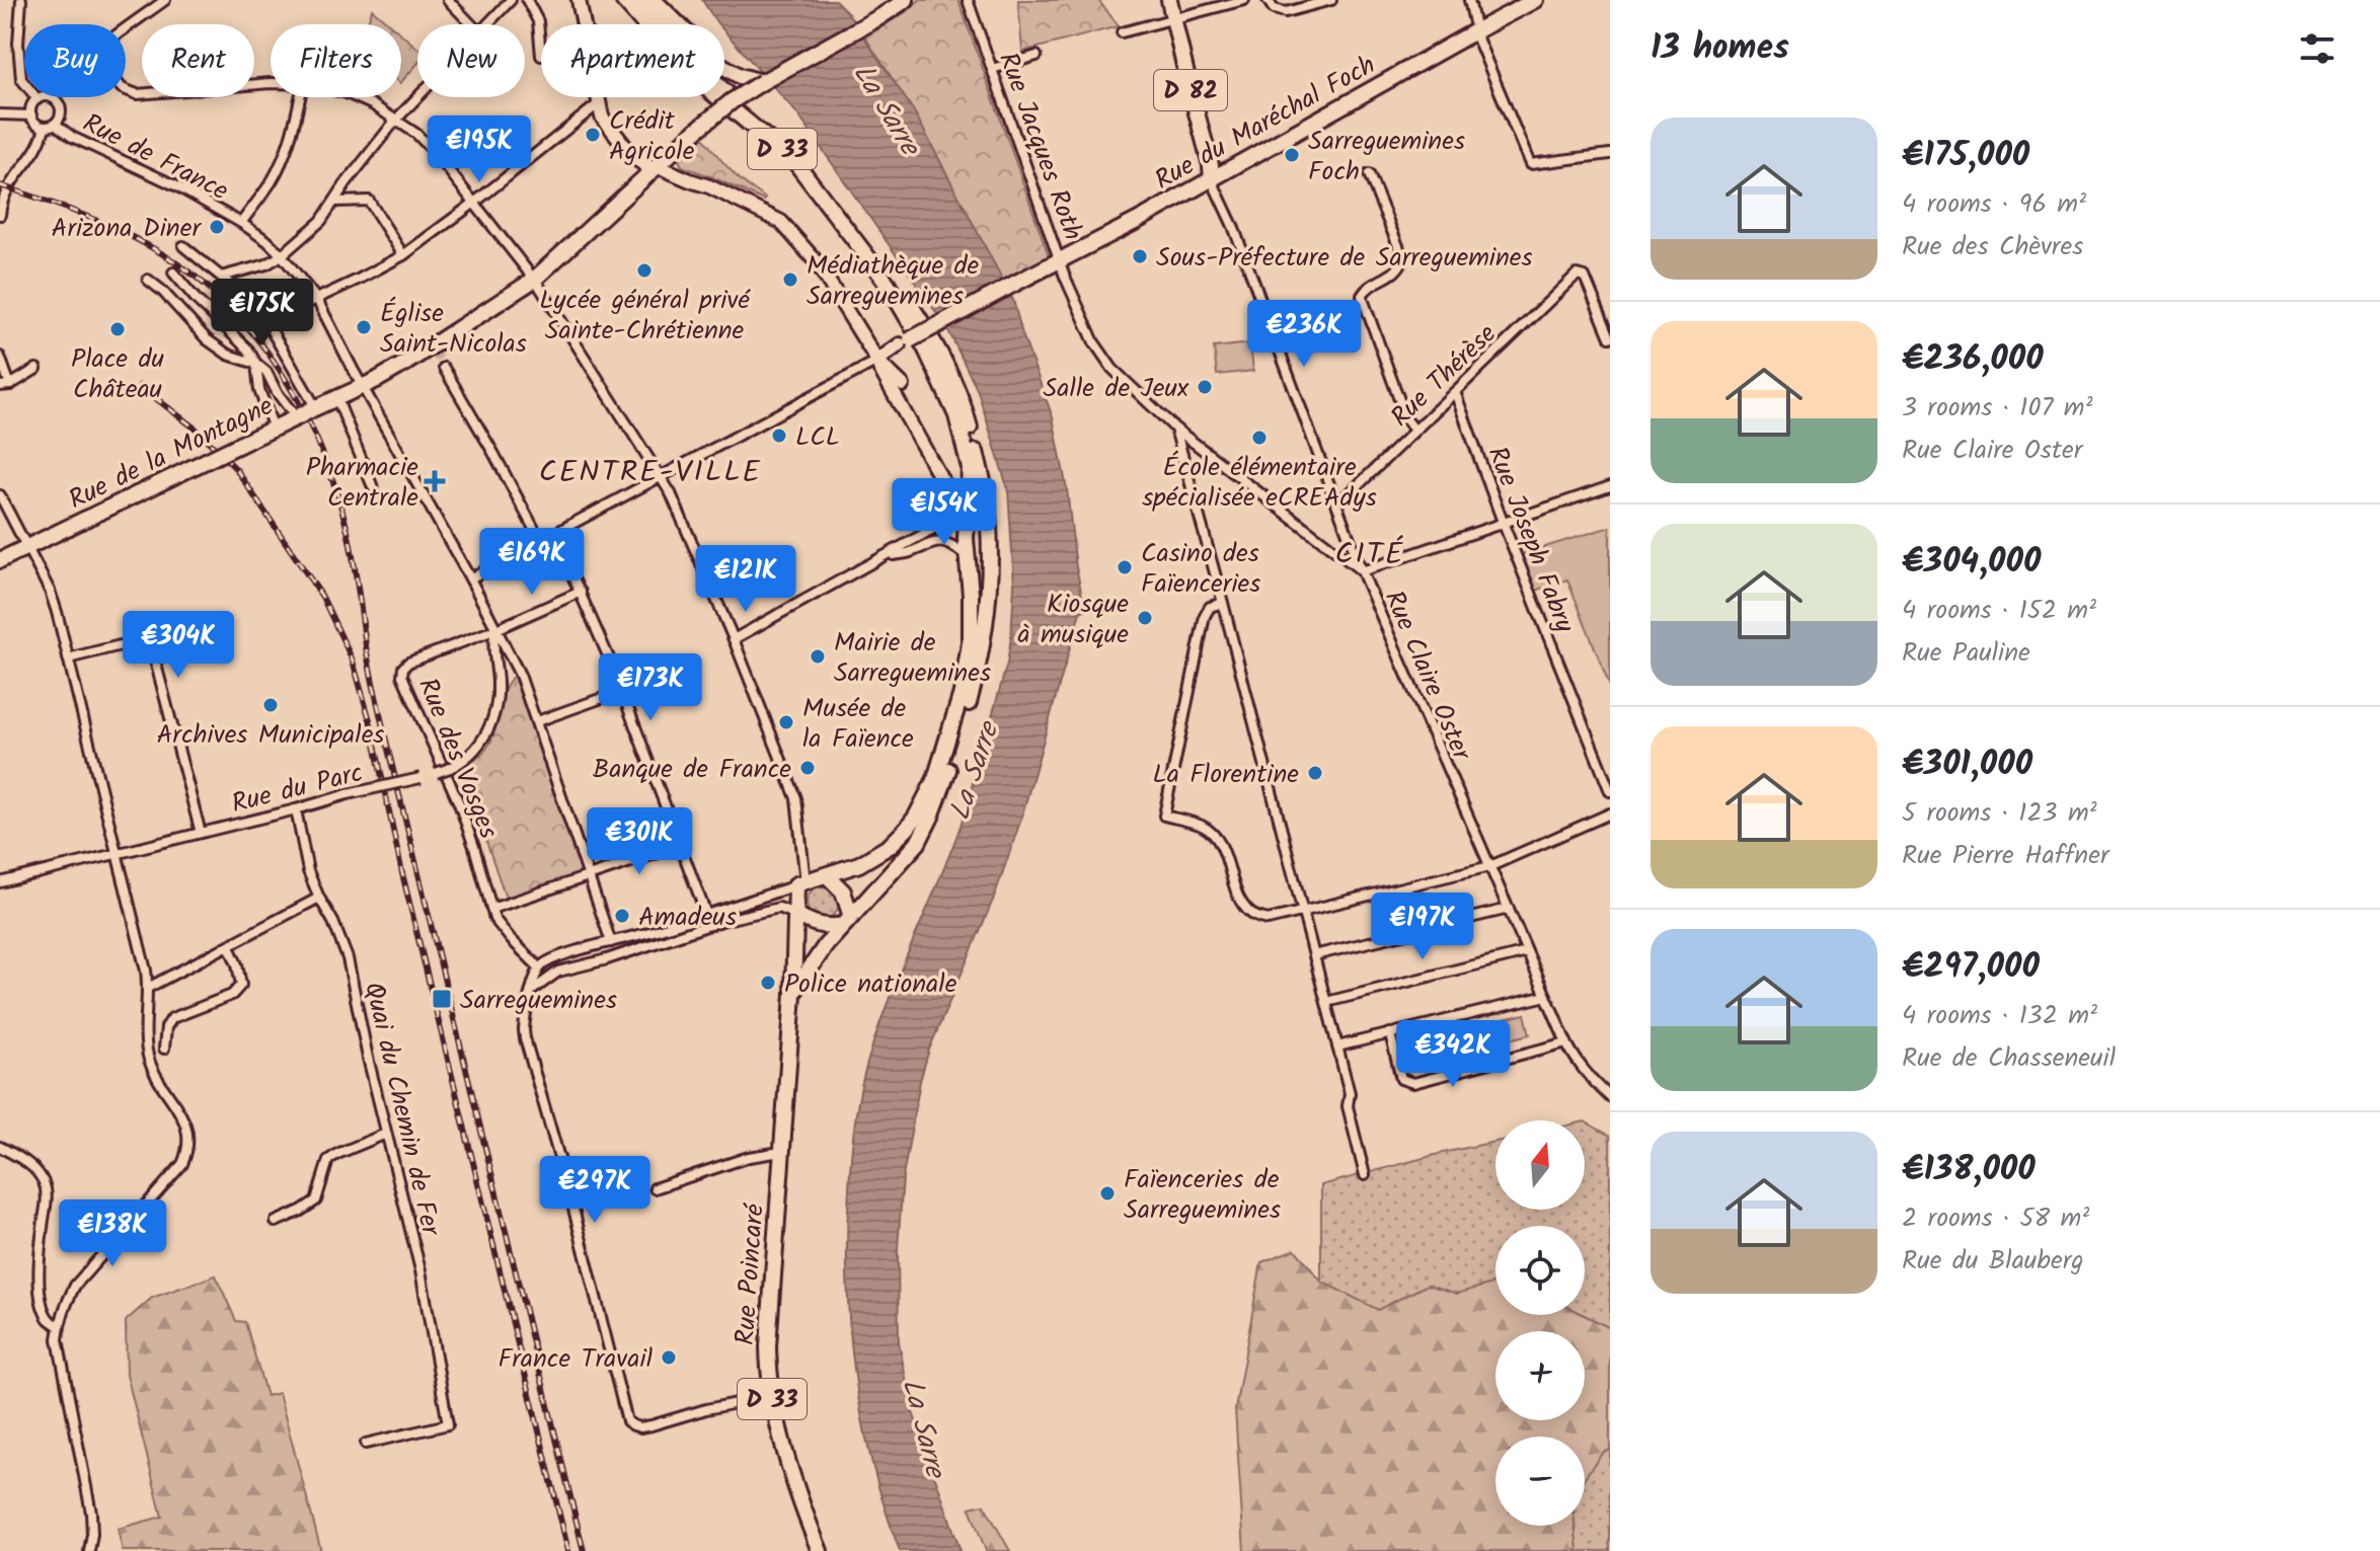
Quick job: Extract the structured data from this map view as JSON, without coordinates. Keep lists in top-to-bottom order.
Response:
{
  "streets": {
    "main road": [
      "D 82",
      "Rue du Maréchal Foch",
      "D 33",
      "Rue de la Montagne",
      "Rue Poincaré"
    ],
    "street": [
      "Rue Jacques Roth",
      "Rue de France",
      "Rue Thérèse",
      "Rue Joseph Fabry",
      "Rue Claire Oster",
      "Rue des Vosges",
      "Rue du Parc",
      "Quai du Chemin de Fer"
    ]
  },
  "crossings": [
    ["D 82", "Rue du Maréchal Foch"],
    ["D 82", "Rue Claire Oster"],
    ["Rue du Maréchal Foch", "Rue Jacques Roth"],
    ["Rue du Maréchal Foch", "Rue Claire Oster"],
    ["Rue Jacques Roth", "Rue Claire Oster"],
    ["D 33", "Rue Poincaré"],
    ["Rue de France", "Rue de la Montagne"],
    ["Rue de France", "Rue des Vosges"],
    ["Rue de France", "Rue du Parc"],
    ["Rue Thérèse", "Rue Joseph Fabry"],
    ["Rue Thérèse", "Rue Claire Oster"],
    ["Rue des Vosges", "Rue du Parc"],
    ["Rue du Parc", "Quai du Chemin de Fer"]
  ],
  "districts": ["CENTRE-VILLE", "CITÉ"],
  "water": ["La Sarre"],
  "places": {
    "other": [
      "Crédit Agricole",
      "Sarreguemines Foch",
      "Arizona Diner",
      "Sous-Préfecture de Sarreguemines",
      "Lycée général privé Sainte-Chrétienne",
      "Médiathèque de Sarreguemines",
      "Église Saint-Nicolas",
      "Place du Château",
      "Salle de Jeux",
      "LCL",
      "École élémentaire spécialisée eCREAdys",
      "Casino des Faïenceries",
      "Kiosque à musique",
      "Mairie de Sarreguemines",
      "Archives Municipales",
      "Musée de la Faïence",
      "Banque de France",
      "La Florentine",
      "Amadeus",
      "Police nationale",
      "Faïenceries de Sarreguemines",
      "France Travail"
    ],
    "health": ["Pharmacie Centrale"],
    "transit": ["Sarreguemines"]
  },
  "north": "top",
  "page": {
    "heading": "13 homes",
    "chip": [
      "Buy",
      "Rent",
      "Filters",
      "New",
      "Apartment"
    ],
    "list": [
      {
        "name": "€175,000",
        "note": "4 rooms · 96 m² · Rue des Chèvres"
      },
      {
        "name": "€236,000",
        "note": "3 rooms · 107 m² · Rue Claire Oster"
      },
      {
        "name": "€304,000",
        "note": "4 rooms · 152 m² · Rue Pauline"
      },
      {
        "name": "€301,000",
        "note": "5 rooms · 123 m² · Rue Pierre Haffner"
      },
      {
        "name": "€297,000",
        "note": "4 rooms · 132 m² · Rue de Chasseneuil"
      },
      {
        "name": "€138,000",
        "note": "2 rooms · 58 m² · Rue du Blauberg"
      }
    ],
    "price": [
      "€195K",
      "€175K",
      "€236K",
      "€154K",
      "€169K",
      "€121K",
      "€304K",
      "€173K",
      "€301K",
      "€197K",
      "€342K",
      "€297K",
      "€138K"
    ],
    "map_buttons": ["+", "−"]
  }
}
